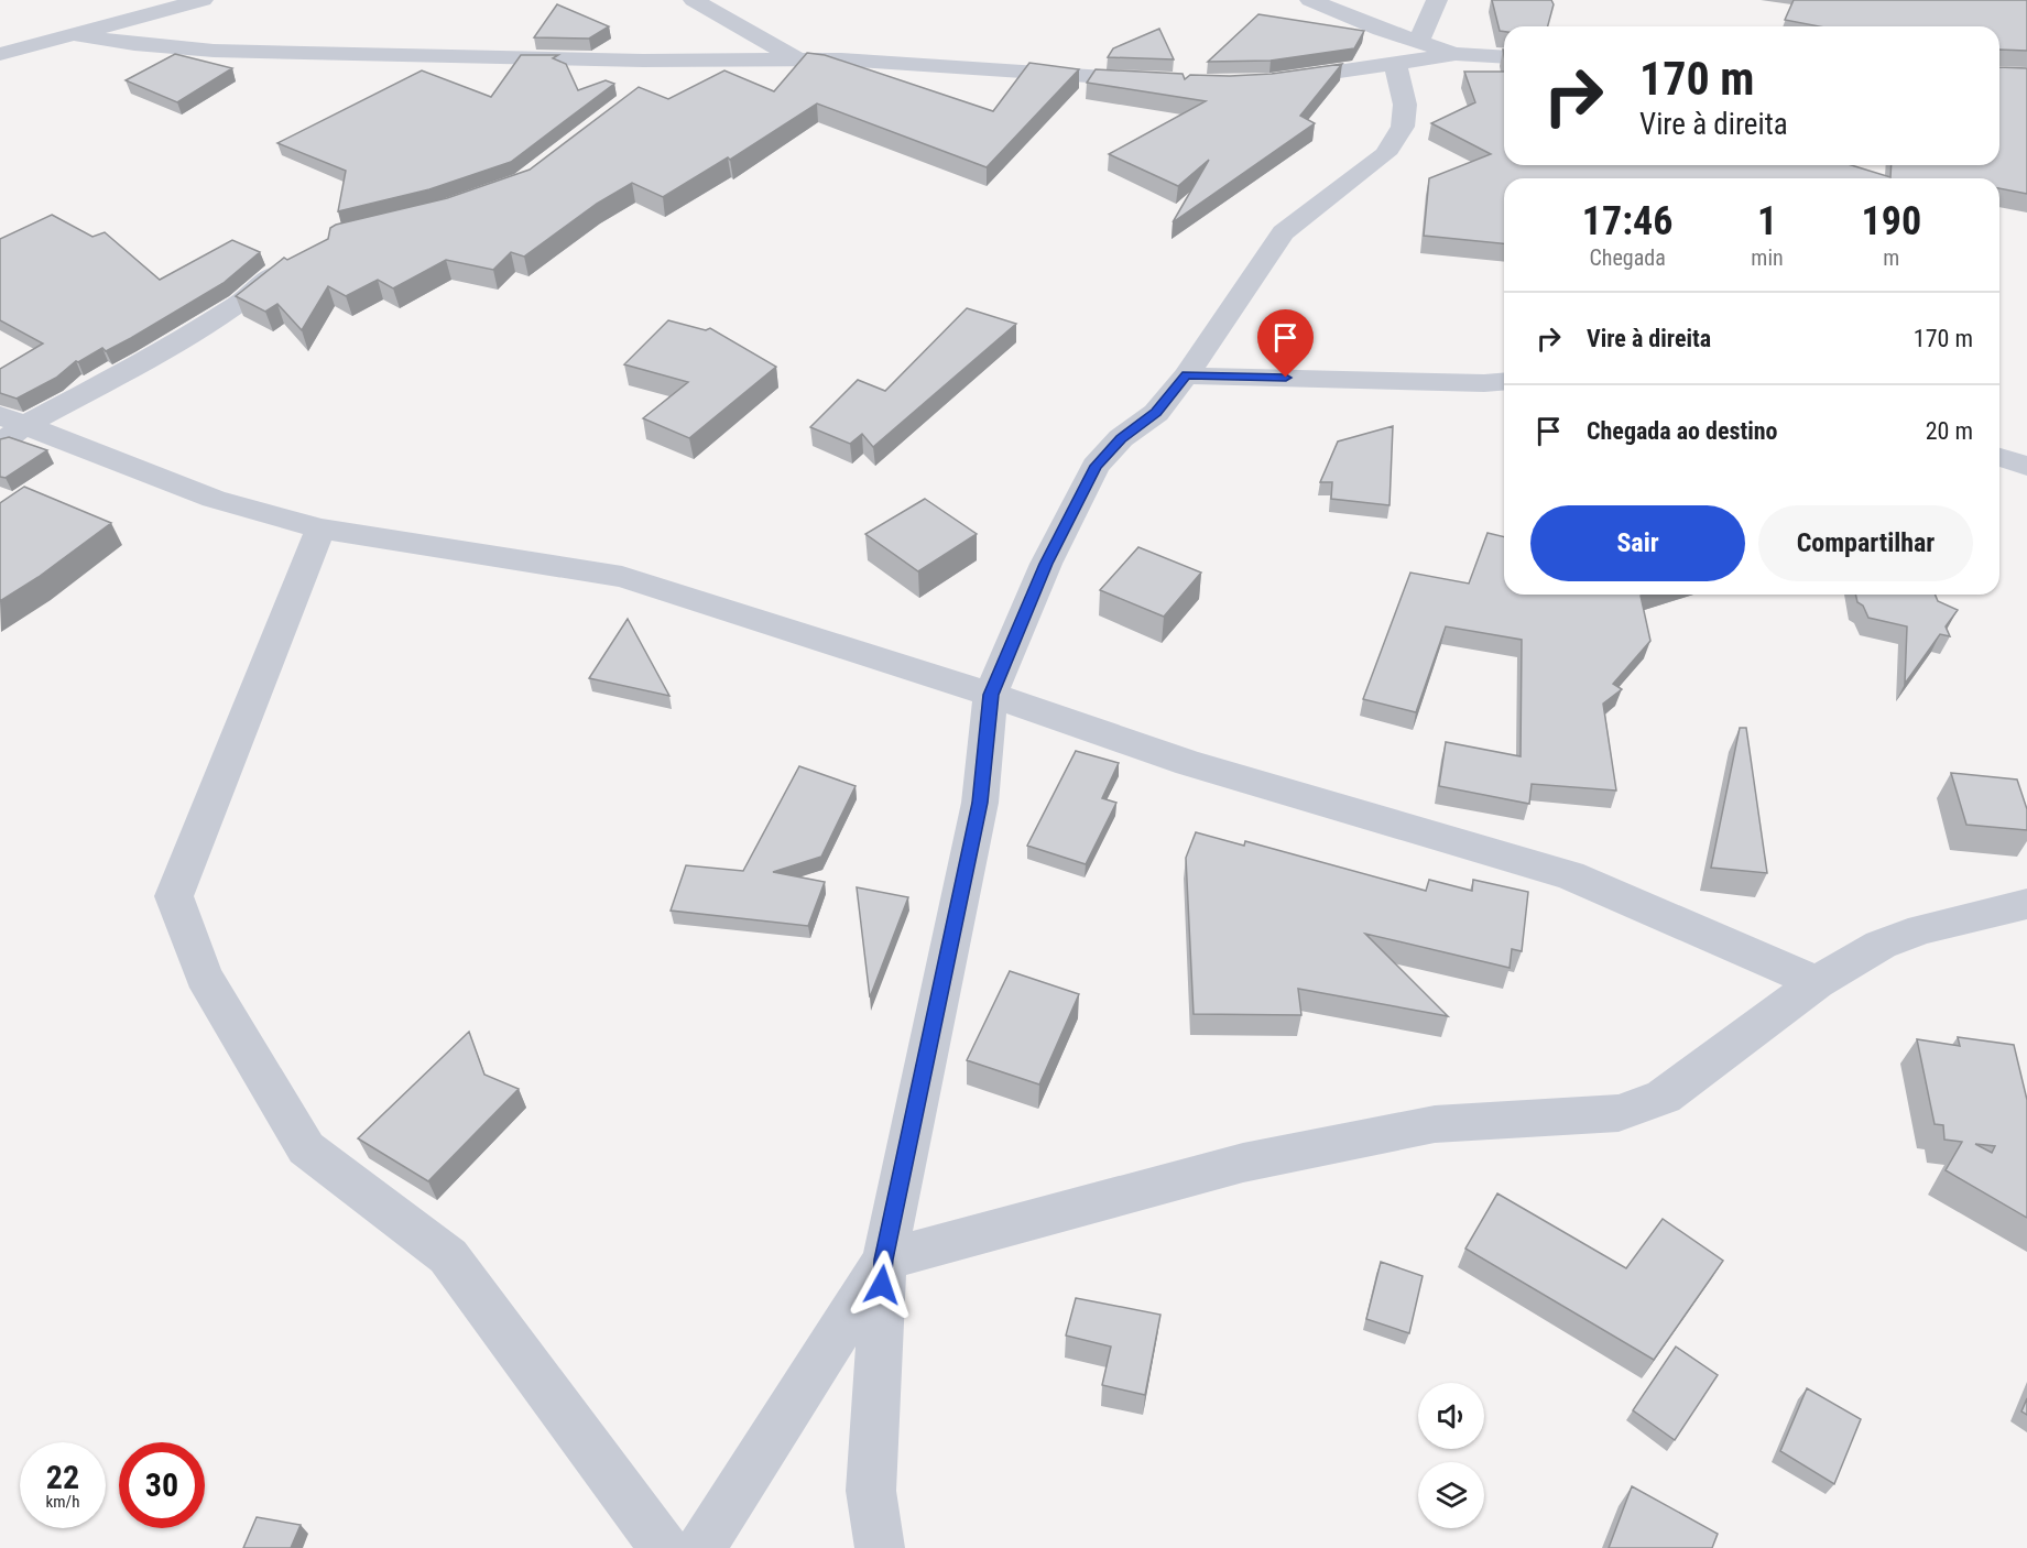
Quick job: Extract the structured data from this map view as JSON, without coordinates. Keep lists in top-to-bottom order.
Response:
{
  "page": {
    "turn": ["170 m", "Vire à direita"],
    "eta": [
      "17:46",
      "Chegada",
      "1",
      "min",
      "190",
      "m"
    ],
    "list": [
      {
        "name": "Vire à direita",
        "value": "170 m"
      },
      {
        "name": "Chegada ao destino",
        "value": "20 m"
      }
    ],
    "buttons": ["Sair", "Compartilhar"],
    "speed": "22 km/h",
    "limit": "30"
  }
}
